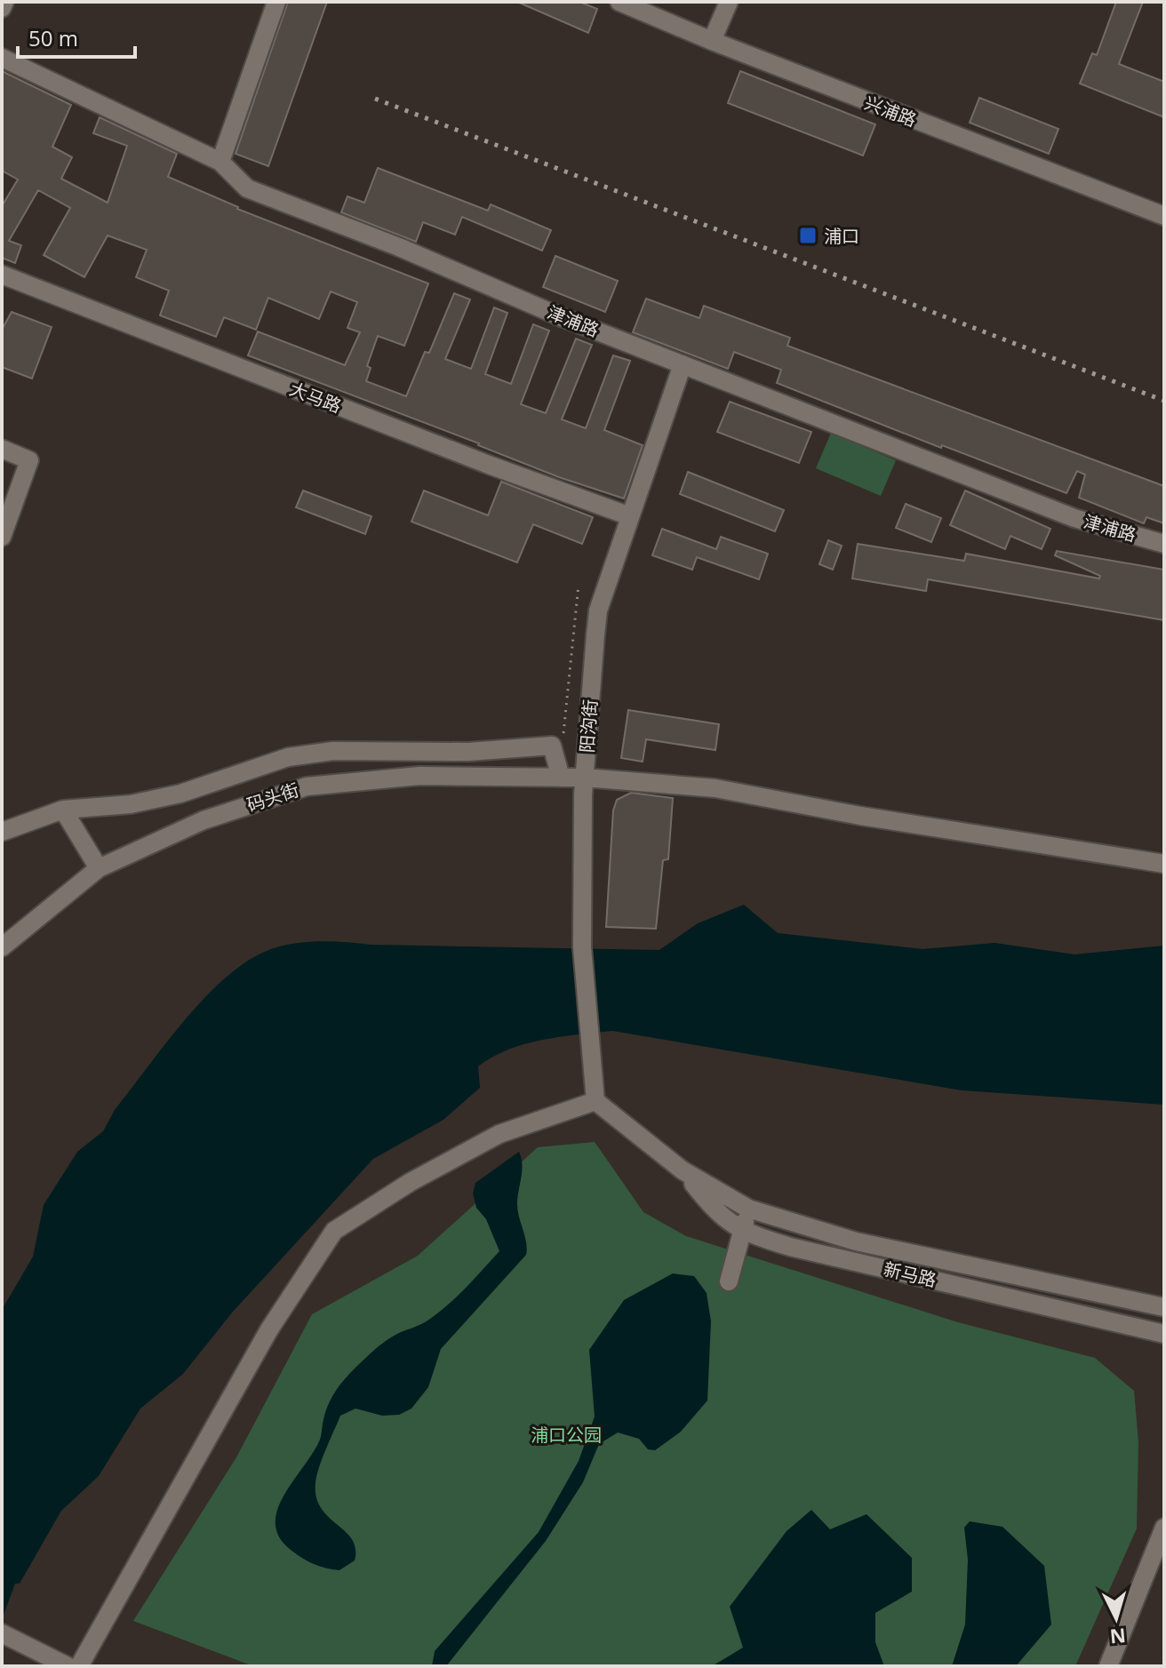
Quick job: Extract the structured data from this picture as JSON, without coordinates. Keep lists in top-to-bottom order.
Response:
{
  "streets": {
    "street": [
      "兴浦路",
      "津浦路",
      "大马路",
      "阳沟街",
      "码头街",
      "新马路"
    ]
  },
  "crossings": [
    ["津浦路", "阳沟街"],
    ["大马路", "阳沟街"],
    ["阳沟街", "码头街"],
    ["阳沟街", "新马路"]
  ],
  "parks": ["浦口公园"],
  "places": {
    "transit": ["浦口"]
  },
  "scale_bar": "50 m",
  "north": "bottom"
}
